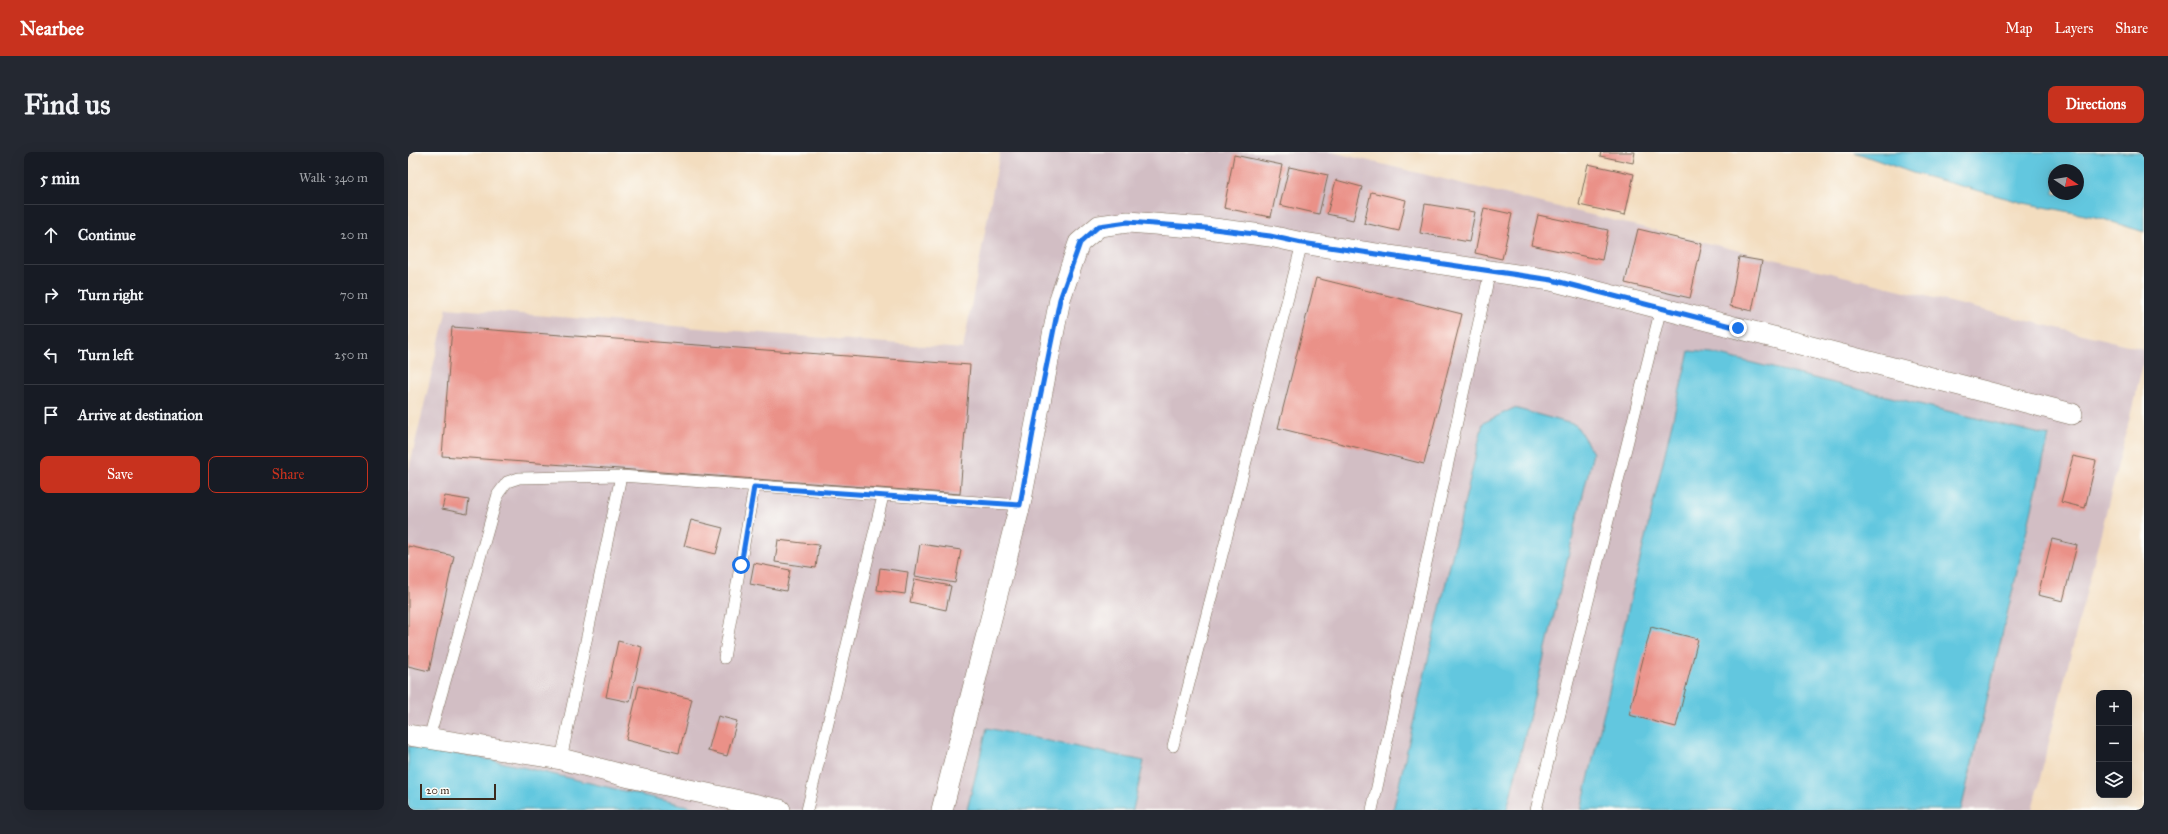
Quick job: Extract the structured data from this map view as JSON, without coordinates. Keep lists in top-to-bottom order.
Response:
{
  "scale_bar": "20 m",
  "north": "right",
  "page": {
    "header": "Nearbee",
    "nav": ["Map", "Layers", "Share"],
    "buttons": [
      "Directions",
      ["Save", "Share"]
    ],
    "title": "Find us",
    "heading": ["5 min", "Walk · 340 m"],
    "list": [
      ["Continue", "20 m"],
      ["Turn right", "70 m"],
      ["Turn left", "250 m"],
      "Arrive at destination"
    ],
    "map_buttons": ["+", "−"],
    "scale": "20 m"
  }
}
